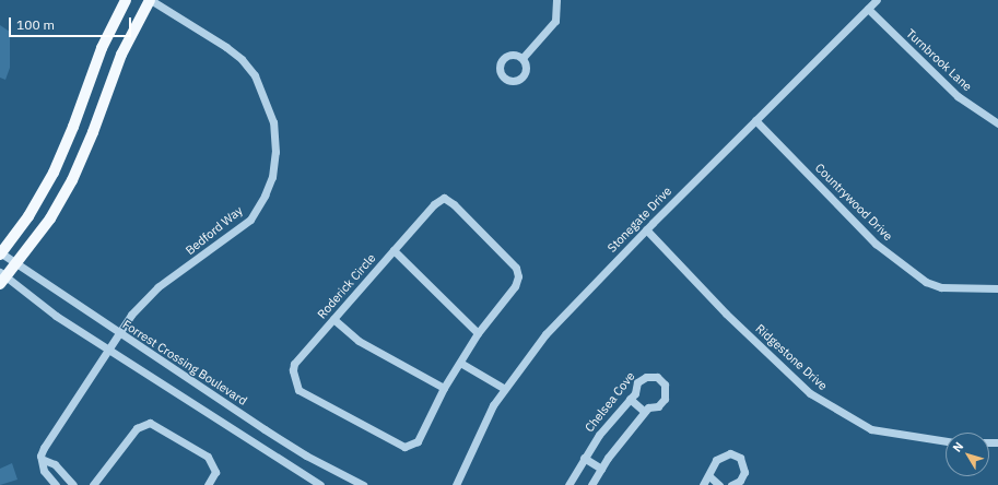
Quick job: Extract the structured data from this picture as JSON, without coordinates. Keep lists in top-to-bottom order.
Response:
{
  "streets": {
    "street": [
      "Turnbrook Lane",
      "Countrywood Drive",
      "Stonegate Drive",
      "Bedford Way",
      "Roderick Circle",
      "Ridgestone Drive",
      "Forrest Crossing Boulevard",
      "Chelsea Cove"
    ]
  },
  "crossings": [
    ["Turnbrook Lane", "Stonegate Drive"],
    ["Countrywood Drive", "Stonegate Drive"],
    ["Stonegate Drive", "Ridgestone Drive"],
    ["Bedford Way", "Forrest Crossing Boulevard"]
  ],
  "scale_bar": "100 m",
  "north": "top left"
}
